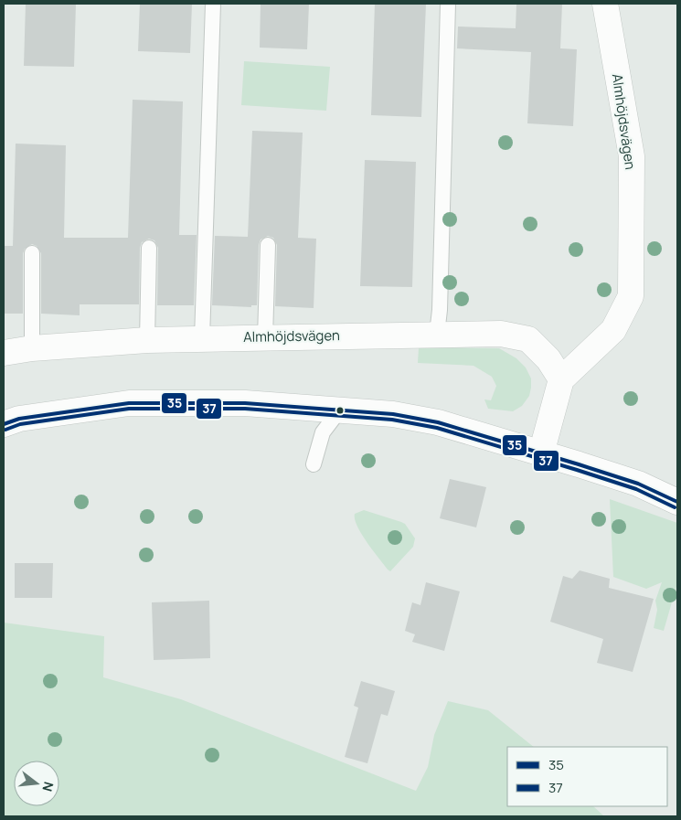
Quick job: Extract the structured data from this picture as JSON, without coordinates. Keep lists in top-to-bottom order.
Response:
{
  "streets": {
    "street": ["Almhöjdsvägen"]
  },
  "lines": ["transit line 35", "transit line 37"],
  "legend": ["35", "37"],
  "north": "right"
}
